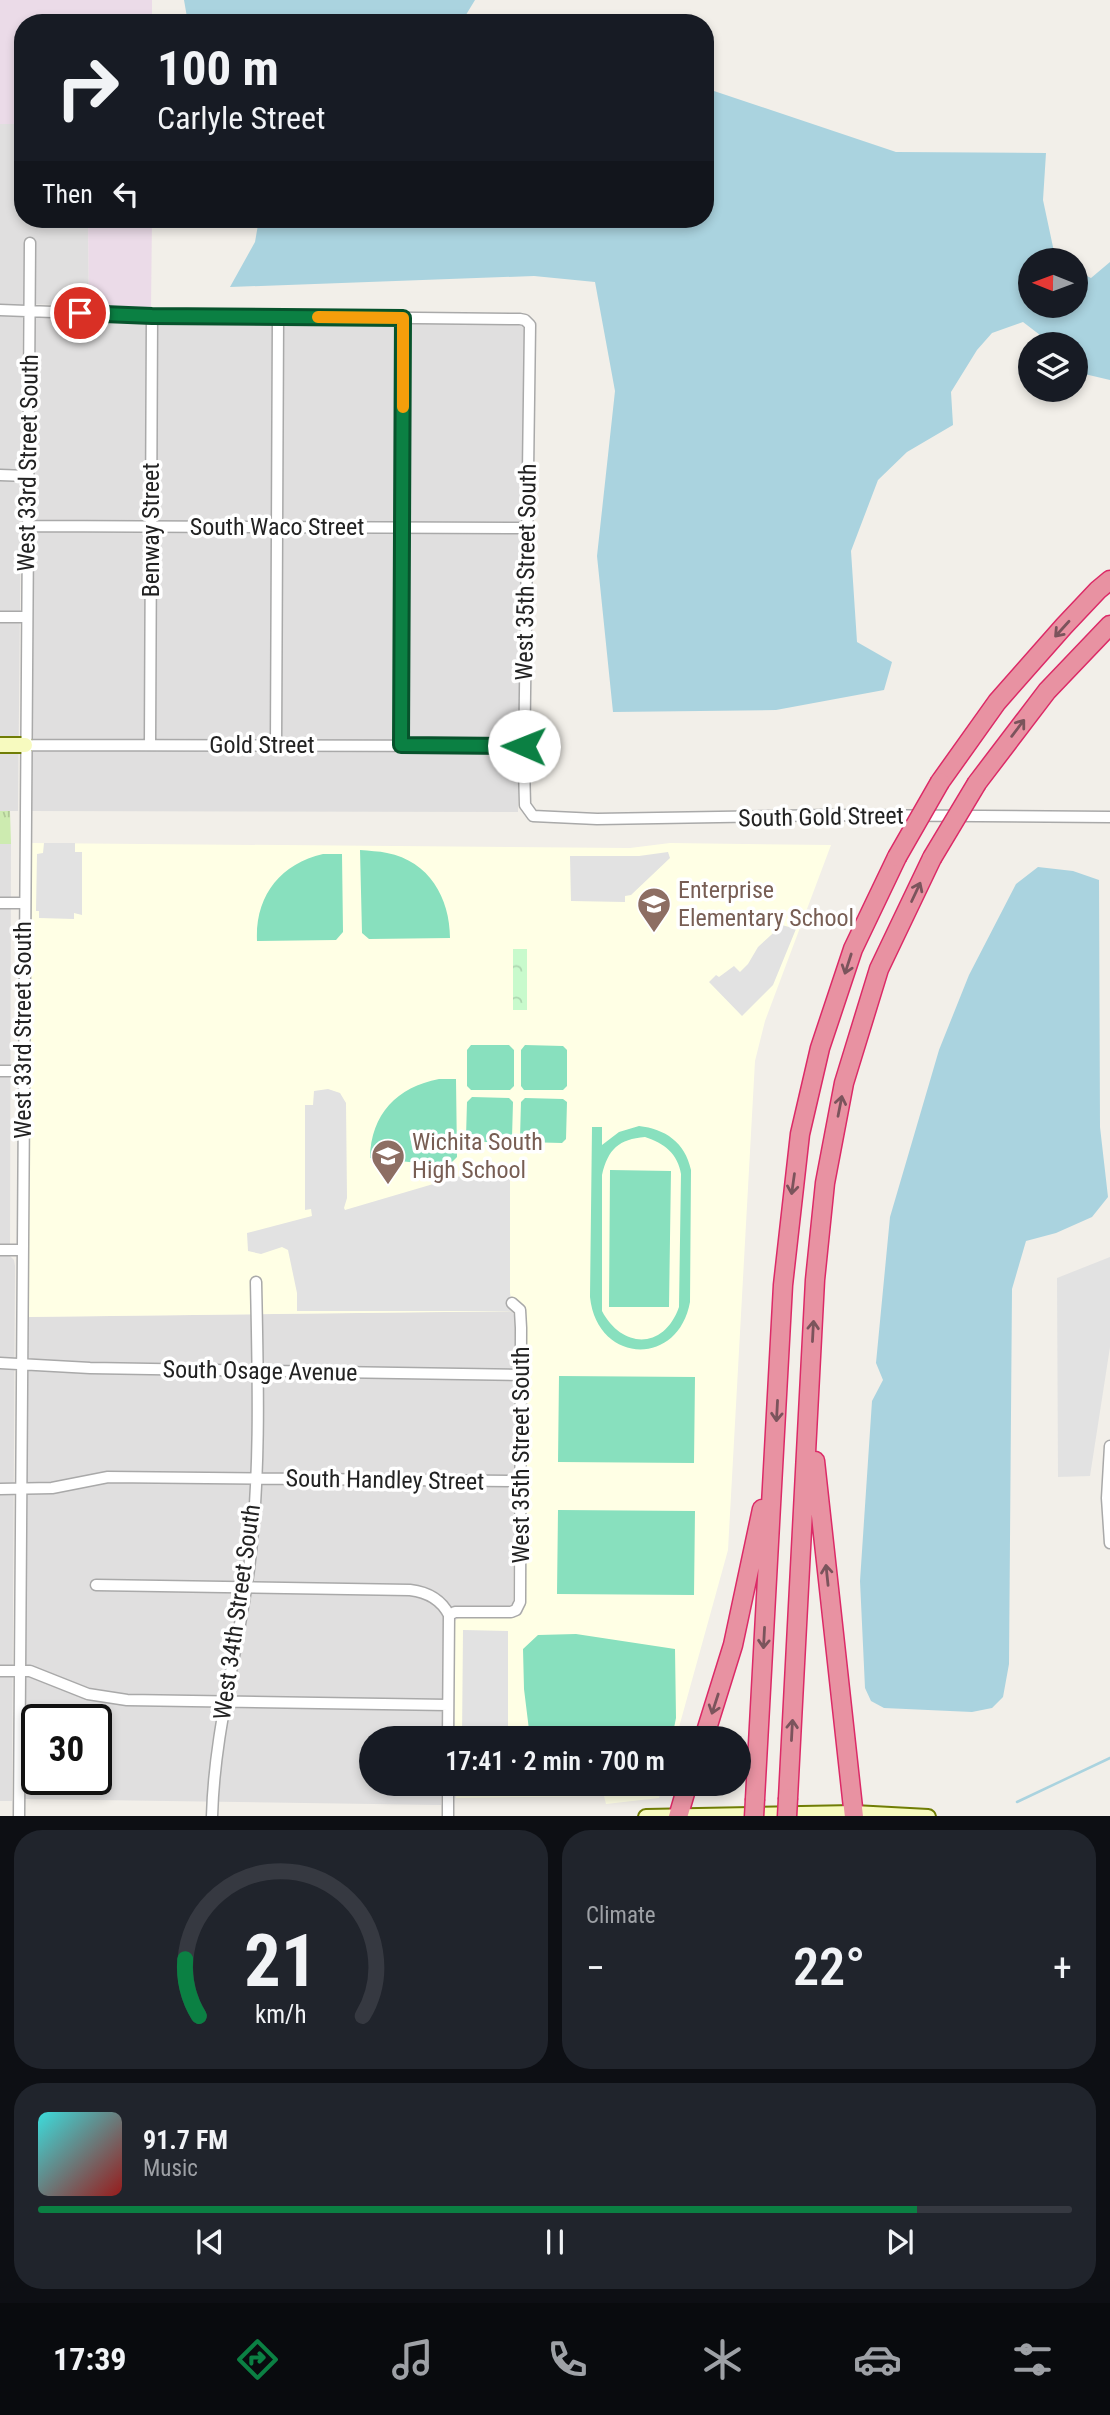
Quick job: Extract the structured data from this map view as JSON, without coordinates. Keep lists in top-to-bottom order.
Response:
{
  "streets": {
    "street": [
      "West 33rd Street South",
      "South Waco Street",
      "Benway Street",
      "West 35th Street South",
      "Gold Street",
      "South Gold Street",
      "South Osage Avenue",
      "South Handley Street",
      "West 34th Street South"
    ]
  },
  "crossings": [
    ["West 33rd Street South", "South Waco Street"],
    ["West 33rd Street South", "Gold Street"],
    ["West 33rd Street South", "South Osage Avenue"],
    ["West 33rd Street South", "South Handley Street"],
    ["South Waco Street", "Benway Street"],
    ["South Waco Street", "West 35th Street South"],
    ["Benway Street", "Gold Street"],
    ["West 35th Street South", "Gold Street"],
    ["West 35th Street South", "South Gold Street"],
    ["West 35th Street South", "South Osage Avenue"],
    ["West 35th Street South", "South Handley Street"],
    ["South Osage Avenue", "West 34th Street South"],
    ["South Handley Street", "West 34th Street South"]
  ],
  "places": {
    "school or university": ["Enterprise Elementary School", "Wichita South High School"]
  },
  "north": "left",
  "page": {
    "turn": ["100 m", "Carlyle Street"],
    "then": "Then",
    "limit": "30",
    "trip": "17:41 · 2 min · 700 m",
    "tile": "Climate",
    "heat": ["−", "22°", "+"],
    "song": ["91.7 FM", "Music"],
    "tabs": "17:39",
    "gauge": ["21", "km/h"]
  }
}
